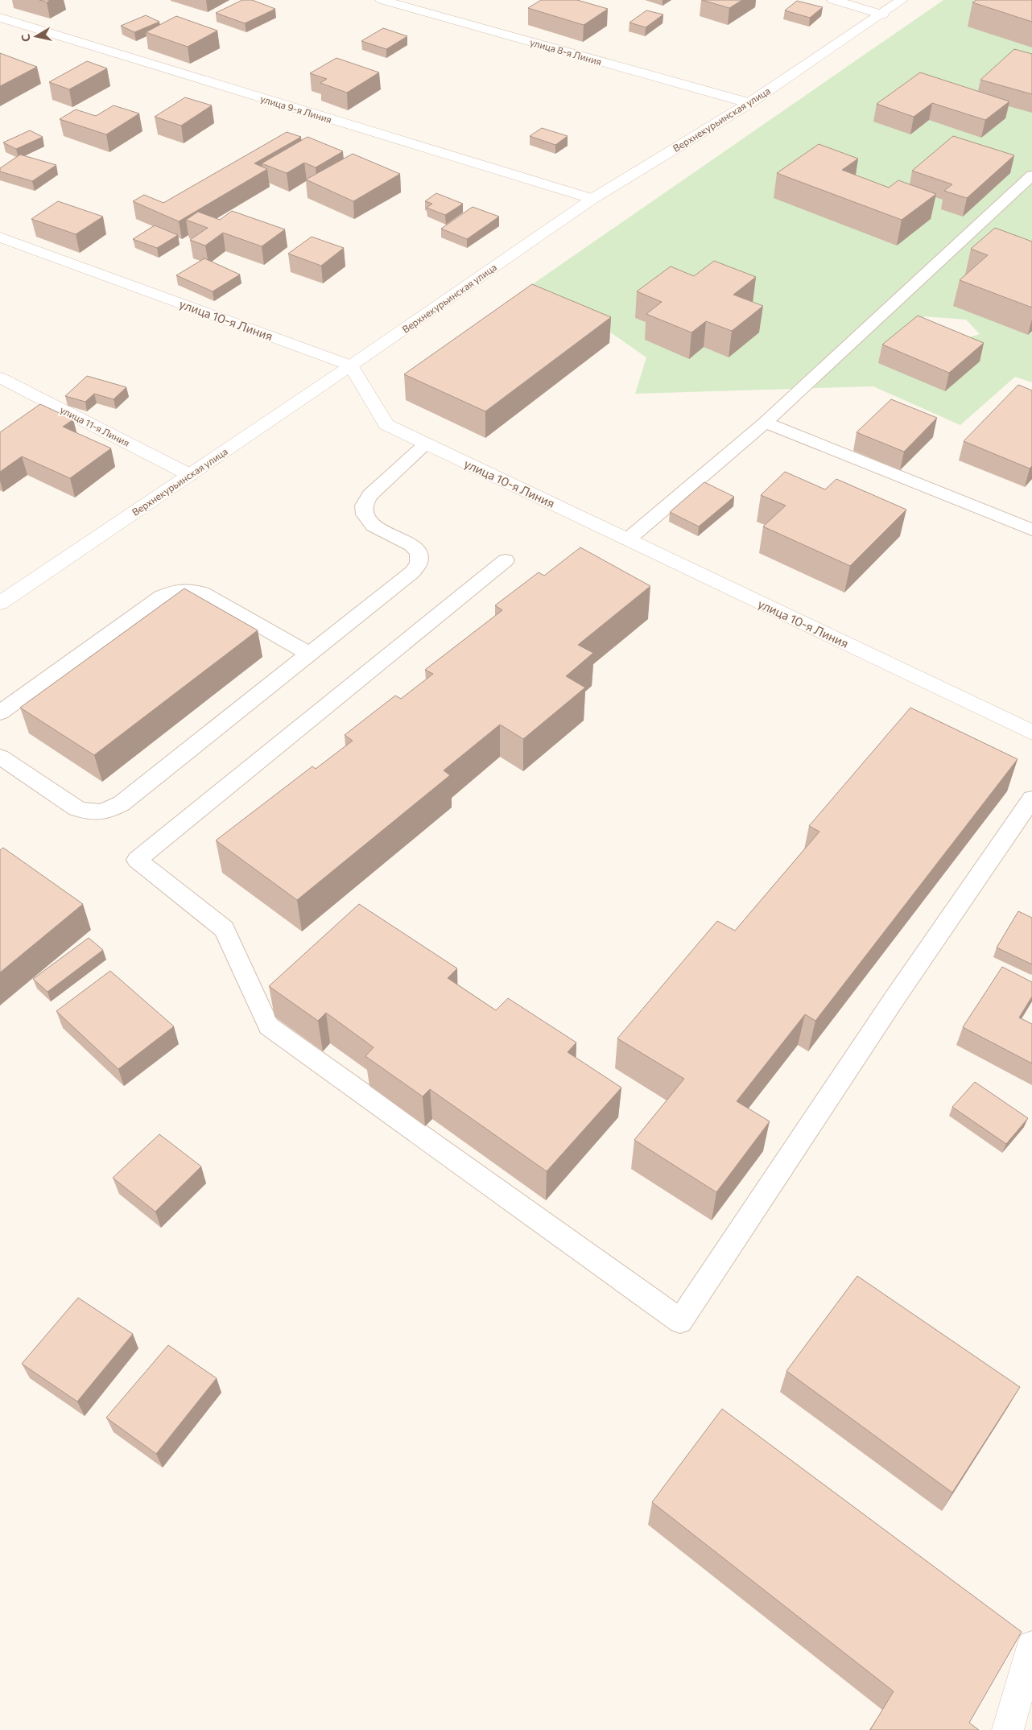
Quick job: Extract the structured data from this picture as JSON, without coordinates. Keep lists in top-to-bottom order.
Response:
{
  "streets": {
    "street": [
      "улица 8-я Линия",
      "улица 9-я Линия",
      "Верхнекурьинская улица",
      "улица 10-я Линия",
      "улица 11-я Линия"
    ]
  },
  "crossings": [
    ["улица 8-я Линия", "Верхнекурьинская улица"],
    ["улица 9-я Линия", "Верхнекурьинская улица"],
    ["Верхнекурьинская улица", "улица 10-я Линия"],
    ["Верхнекурьинская улица", "улица 11-я Линия"]
  ],
  "north": "left"
}
